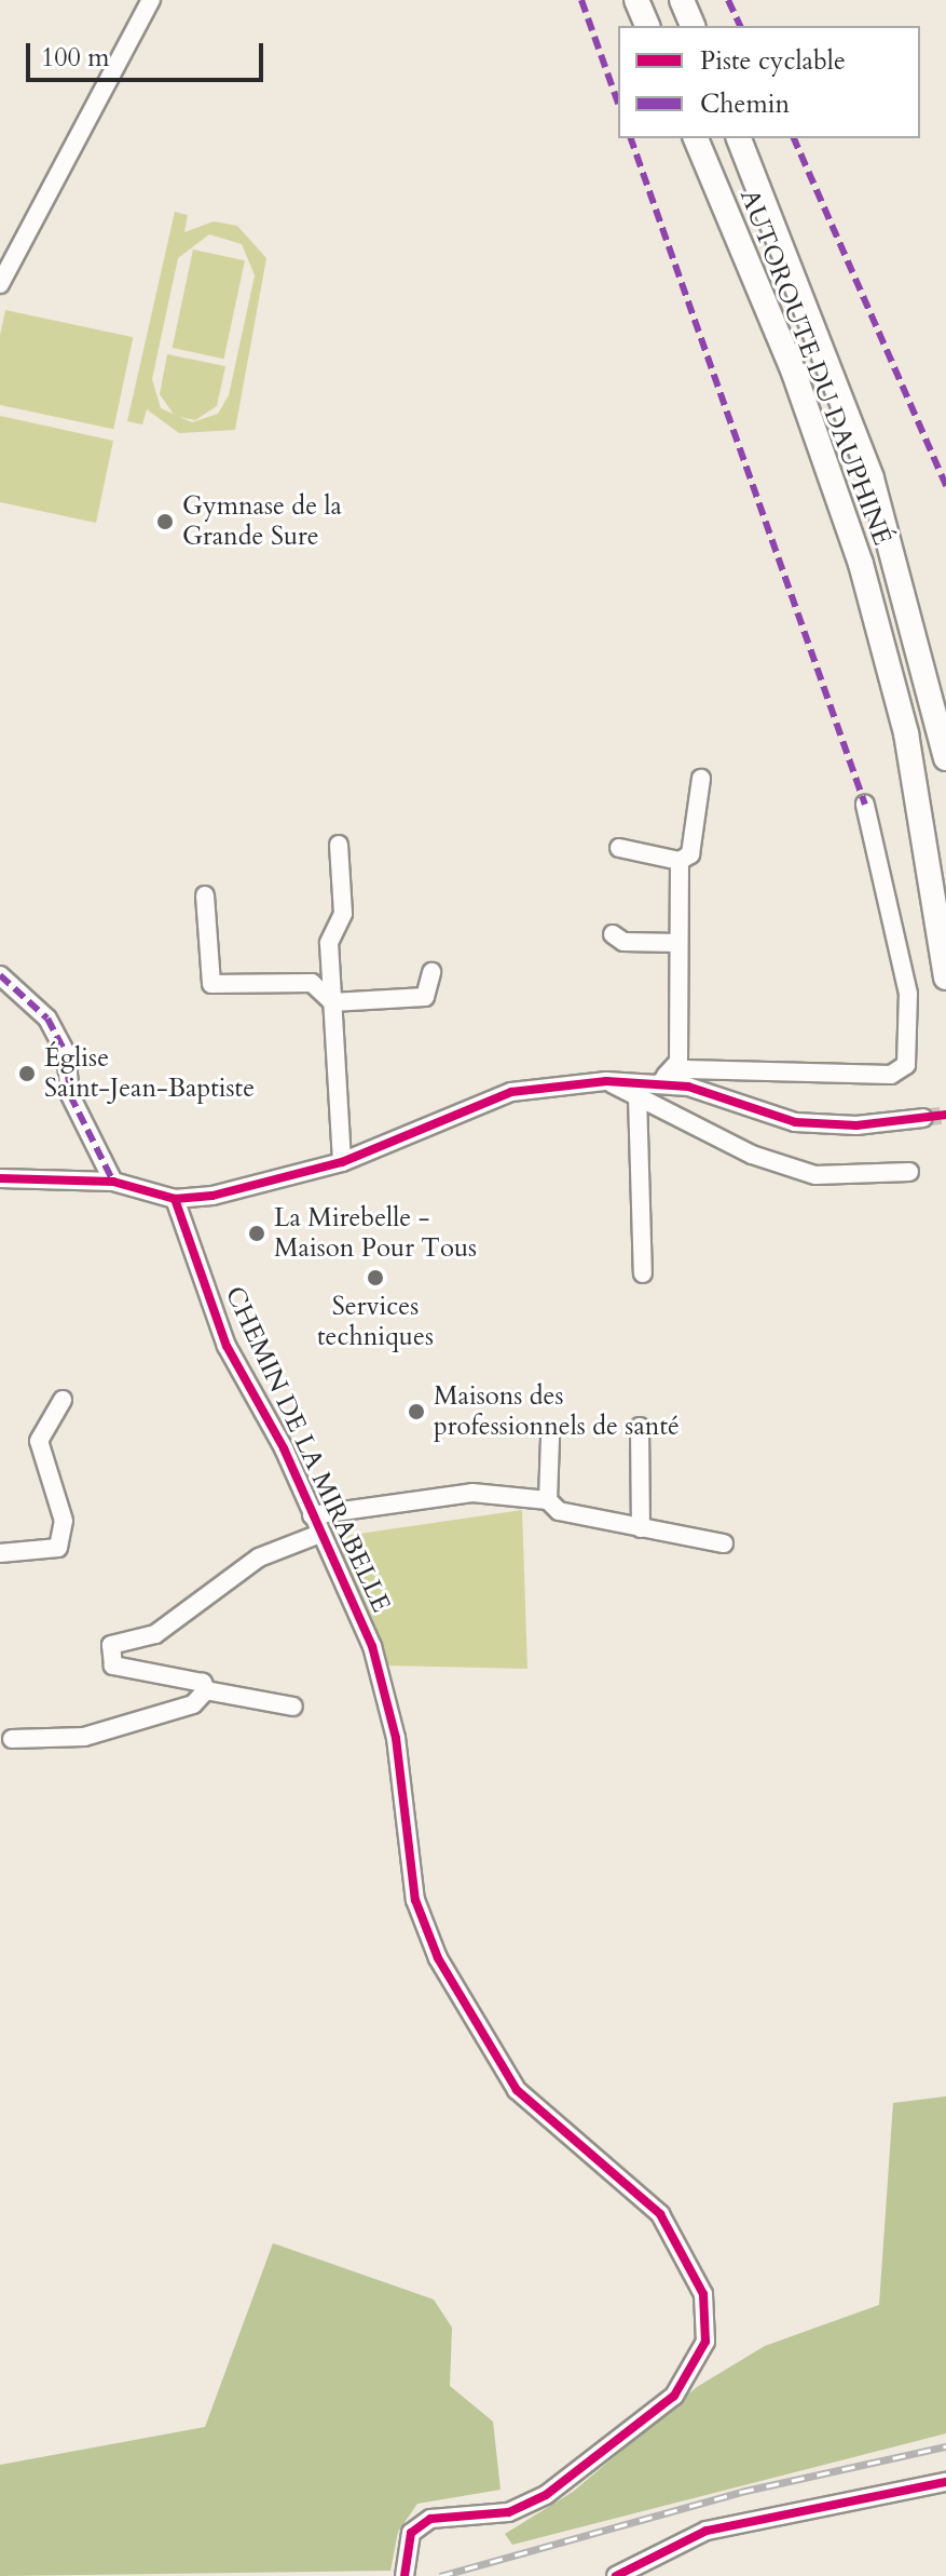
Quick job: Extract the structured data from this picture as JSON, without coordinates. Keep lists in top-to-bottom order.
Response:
{
  "streets": {
    "highway": ["AUTOROUTE DU DAUPHINÉ"],
    "street": ["CHEMIN DE LA MIRABELLE"]
  },
  "places": [
    "Gymnase de la Grande Sure",
    "Église Saint-Jean-Baptiste",
    "La Mirebelle - Maison Pour Tous",
    "Services techniques",
    "Maisons des professionnels de santé"
  ],
  "legend": ["Piste cyclable", "Chemin"],
  "scale_bar": "100 m"
}
